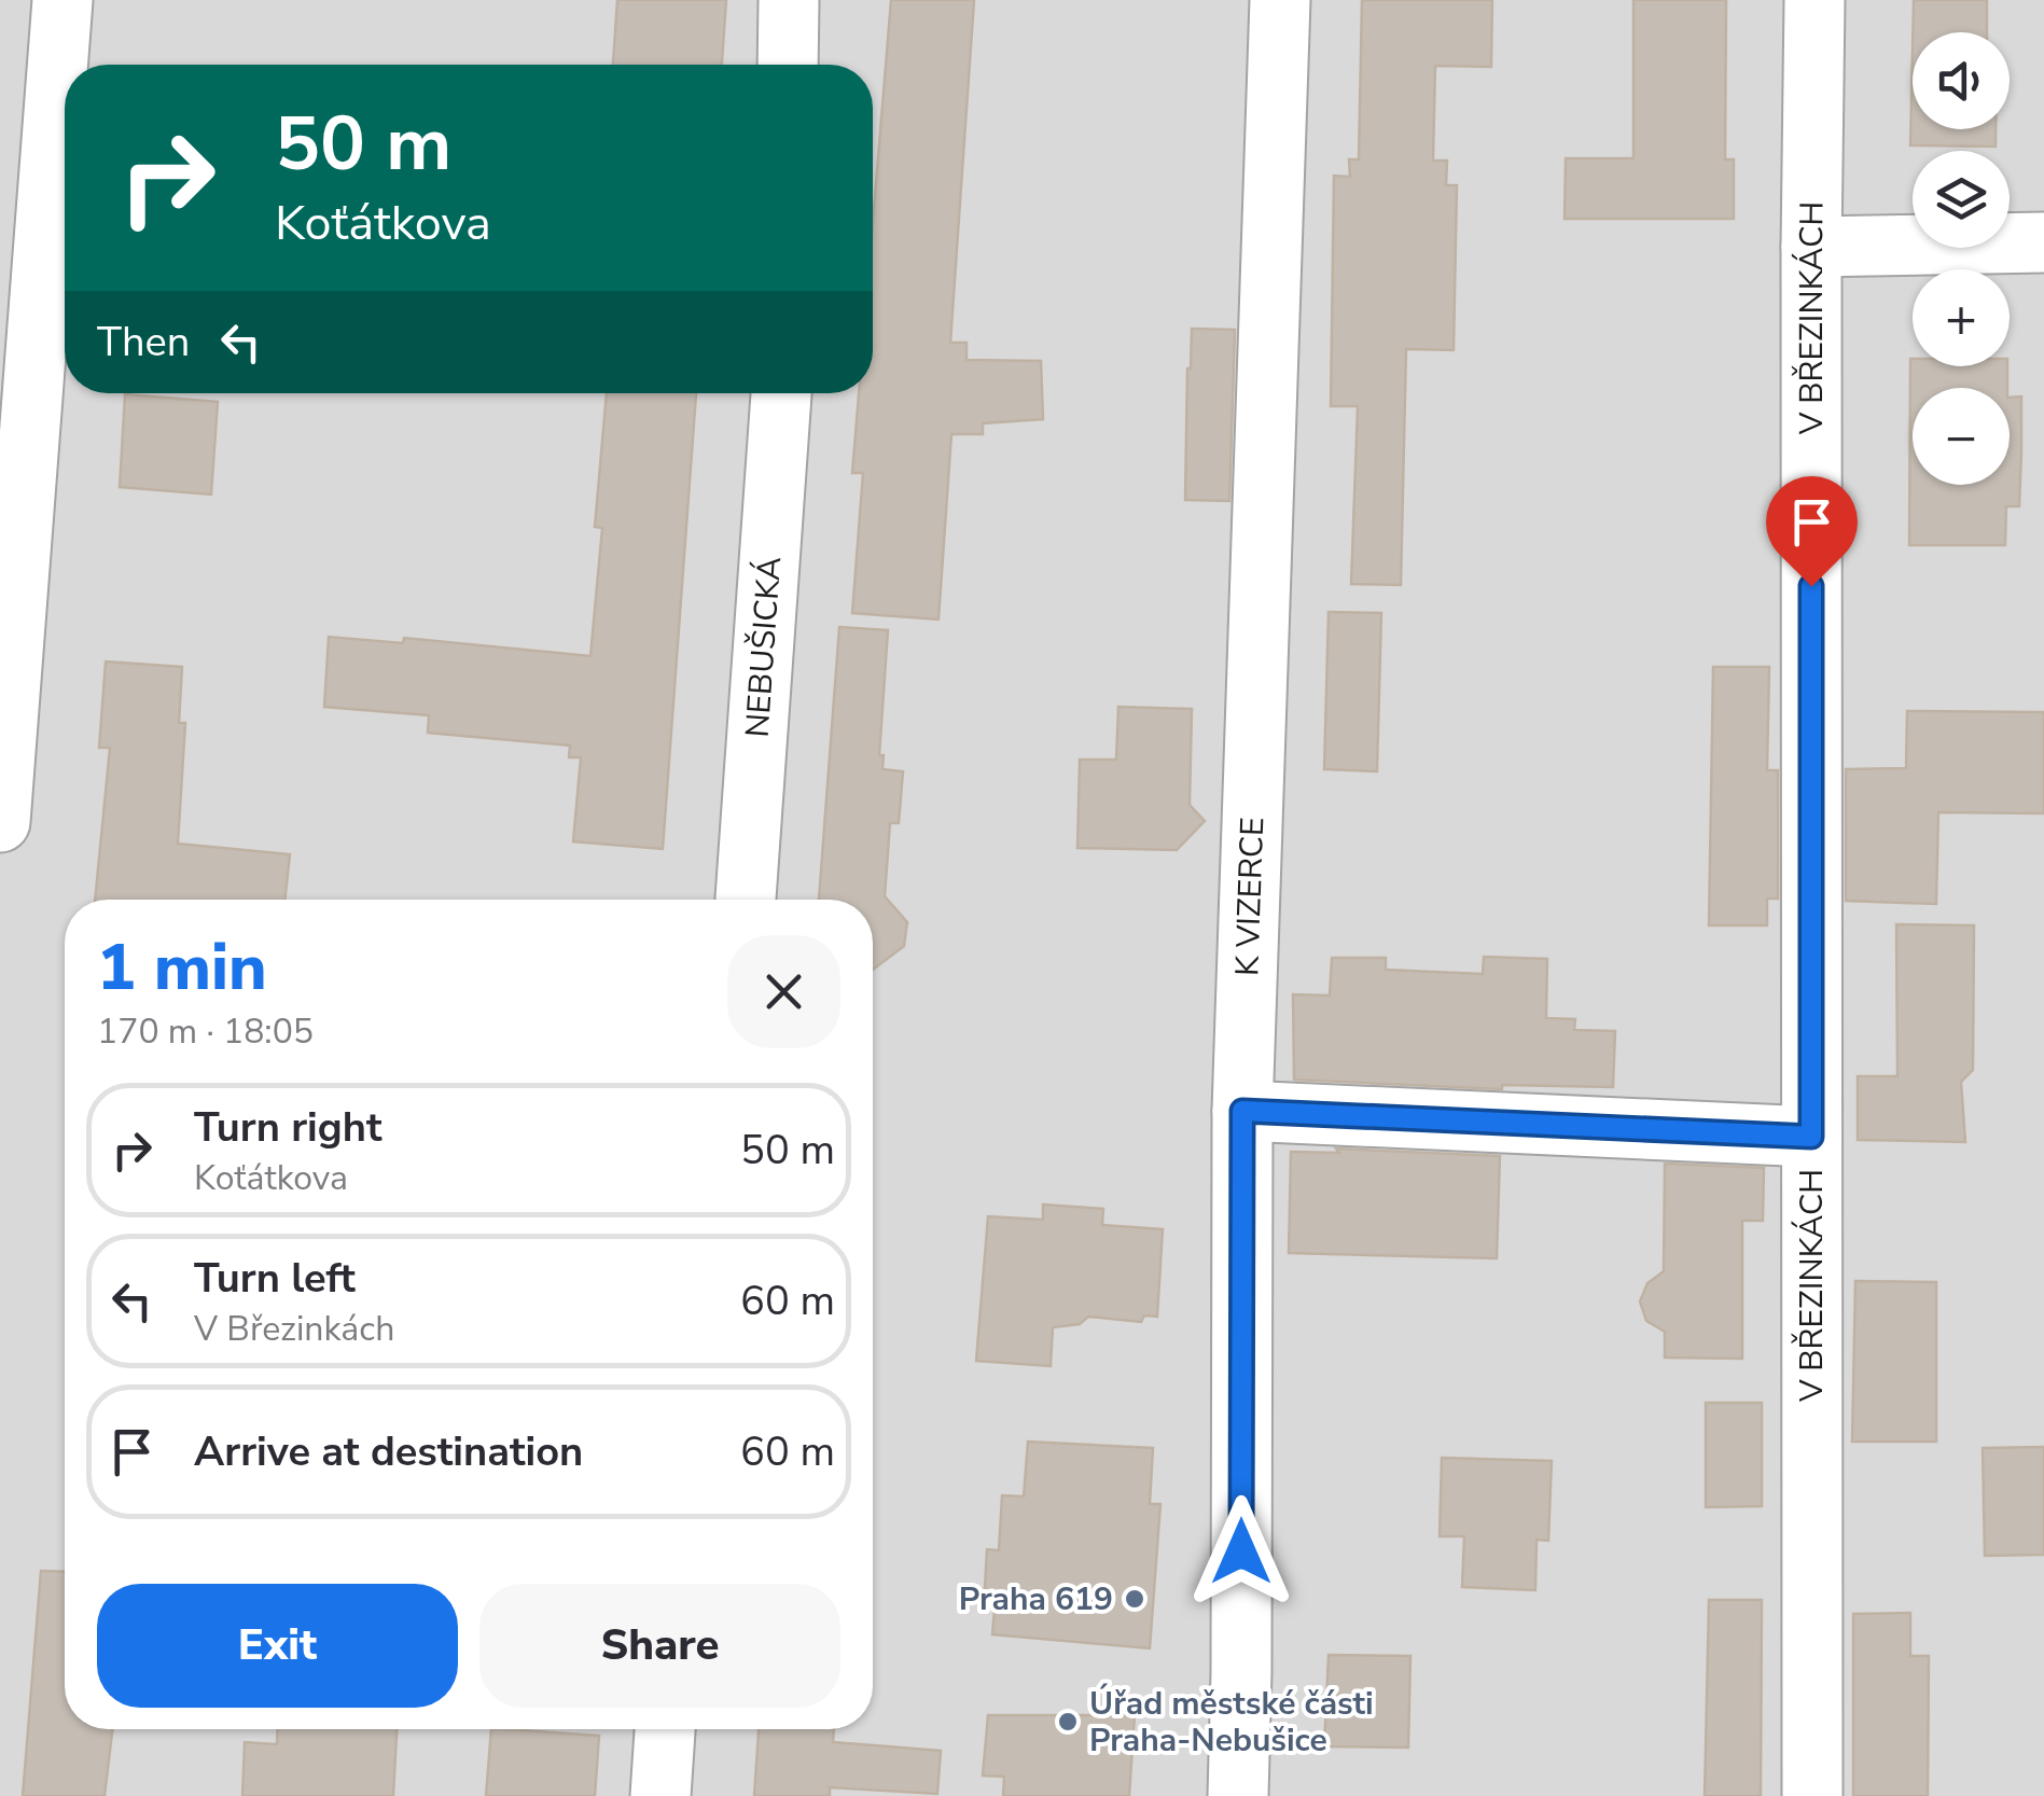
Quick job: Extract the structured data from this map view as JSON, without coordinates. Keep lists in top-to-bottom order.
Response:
{
  "streets": {
    "street": ["V BŘEZINKÁCH", "NEBUŠICKÁ", "K VIZERCE"]
  },
  "places": ["Praha 619", "Úřad městské části Praha-Nebušice"],
  "page": {
    "map_buttons": ["+", "−"],
    "turn": ["50 m", "Koťátkova"],
    "then": "Then",
    "heading": ["1 min", "170 m · 18:05"],
    "list": [
      {
        "name": "Turn right",
        "note": "Koťátkova",
        "value": "50 m"
      },
      {
        "name": "Turn left",
        "note": "V Březinkách",
        "value": "60 m"
      },
      {
        "name": "Arrive at destination",
        "value": "60 m"
      }
    ],
    "buttons": ["Exit", "Share"]
  }
}
